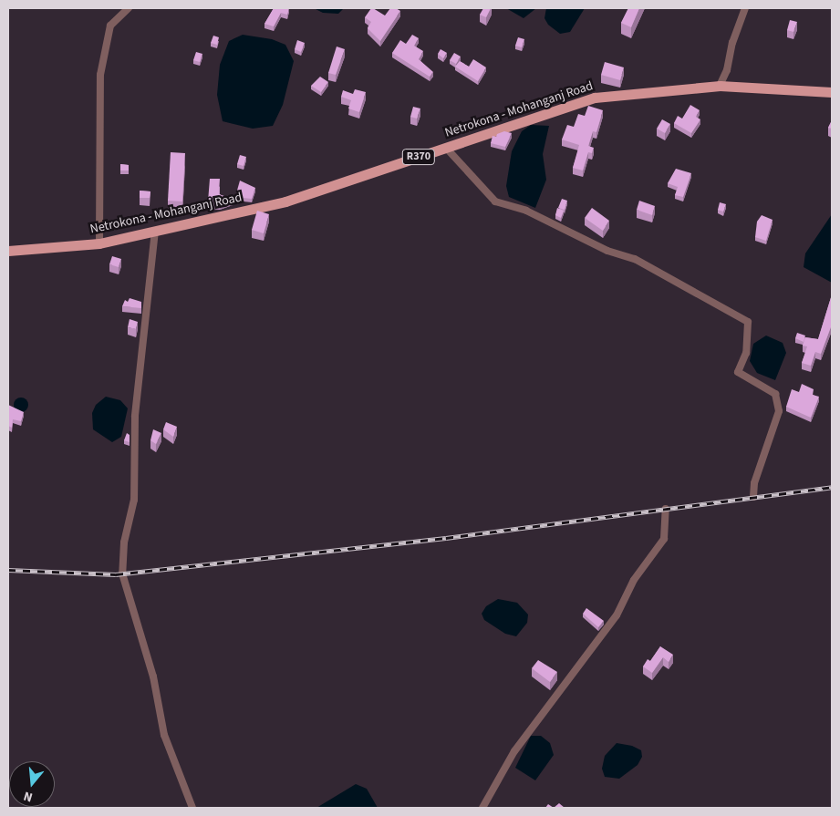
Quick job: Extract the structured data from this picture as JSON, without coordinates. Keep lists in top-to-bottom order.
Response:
{
  "streets": {
    "main road": ["Netrokona - Mohanganj Road", "R370"]
  },
  "north": "bottom"
}
